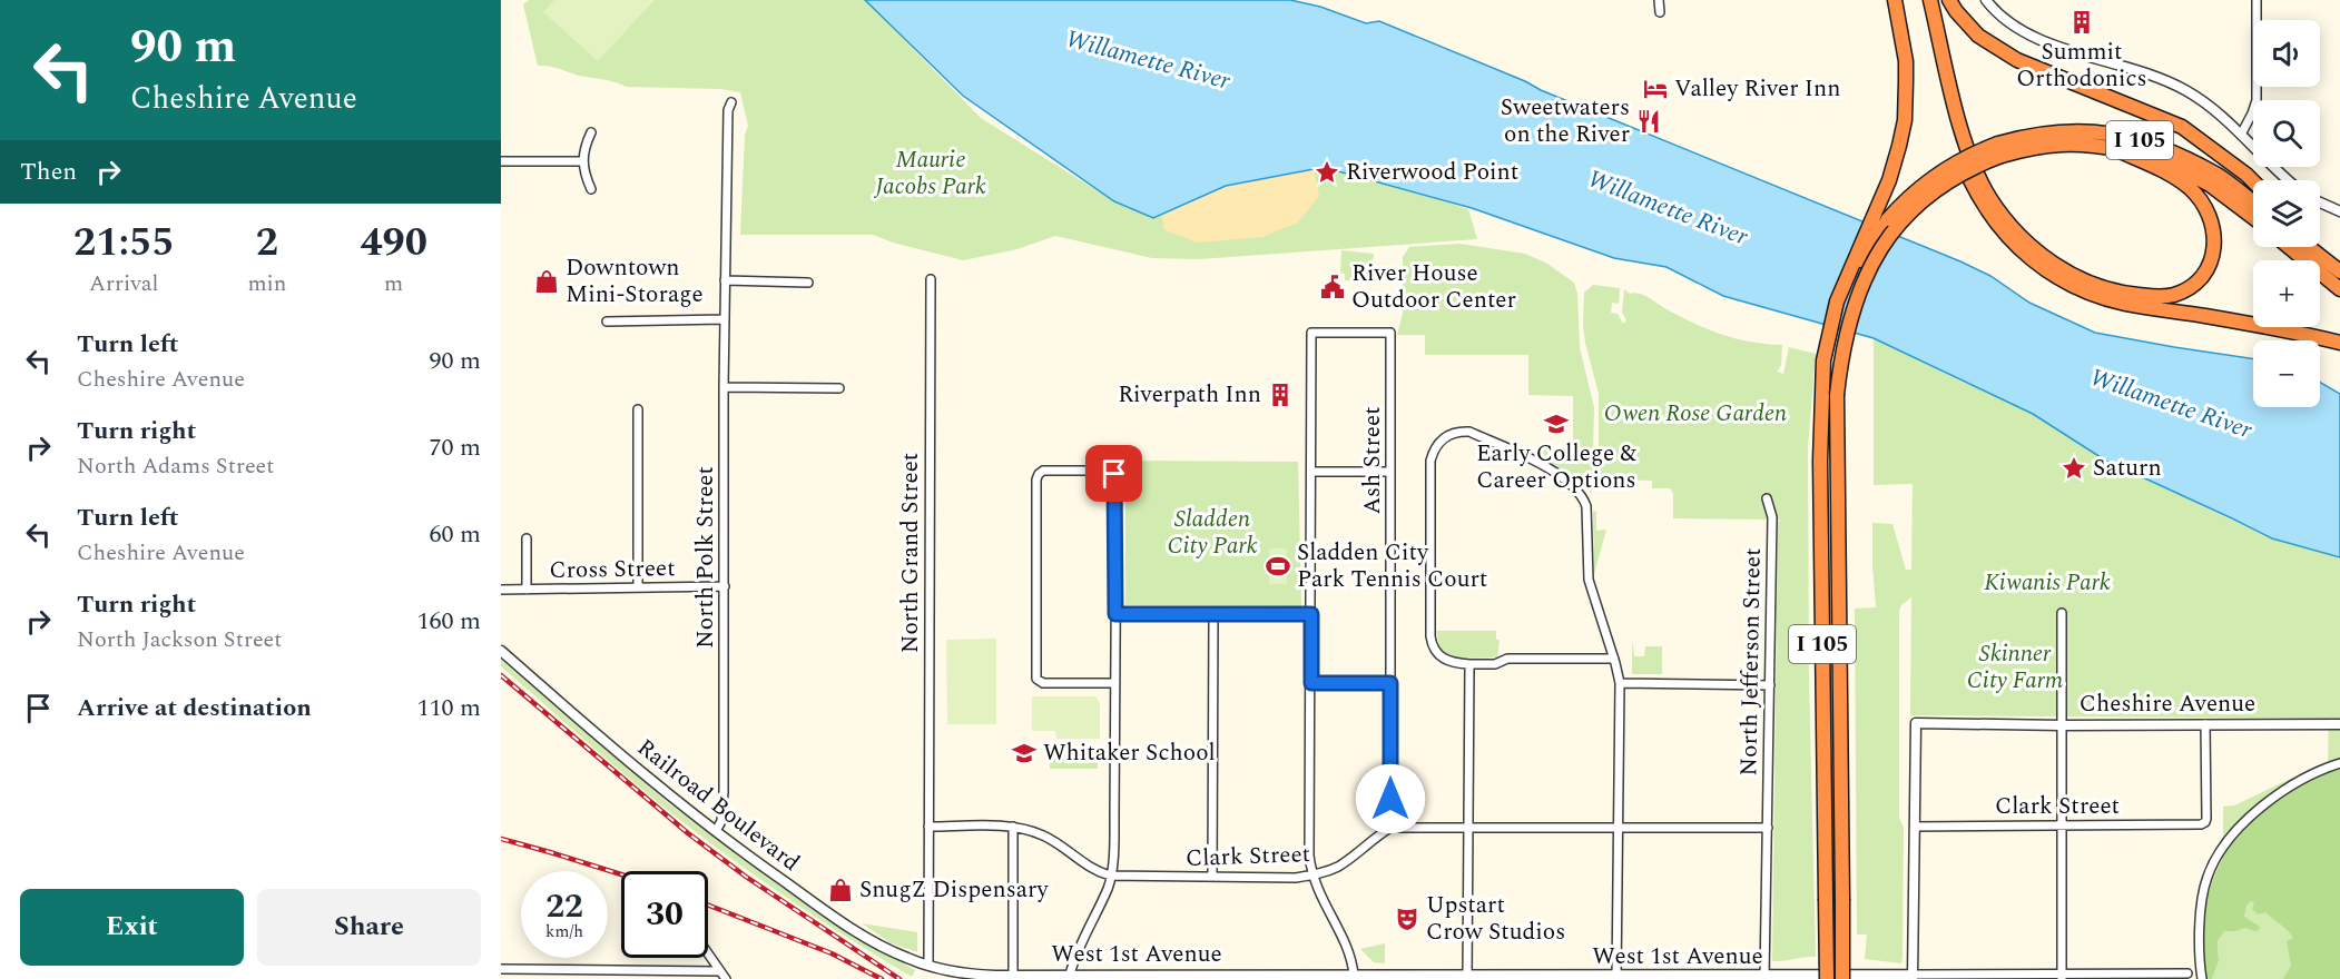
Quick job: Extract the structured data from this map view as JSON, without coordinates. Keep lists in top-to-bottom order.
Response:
{
  "streets": {
    "highway": ["I 105"],
    "street": [
      "Ash Street",
      "North Grand Street",
      "North Polk Street",
      "Cross Street",
      "North Jefferson Street",
      "Cheshire Avenue",
      "Railroad Boulevard",
      "Clark Street",
      "West 1st Avenue"
    ]
  },
  "crossings": [
    ["Ash Street", "Clark Street"],
    ["North Grand Street", "Railroad Boulevard"],
    ["North Grand Street", "Clark Street"],
    ["North Grand Street", "West 1st Avenue"],
    ["North Polk Street", "Cross Street"],
    ["North Polk Street", "Railroad Boulevard"],
    ["North Jefferson Street", "West 1st Avenue"],
    ["Cheshire Avenue", "Clark Street"],
    ["Railroad Boulevard", "West 1st Avenue"]
  ],
  "water": ["Willamette River"],
  "parks": [
    "Maurie Jacobs Park",
    "Owen Rose Garden",
    "Sladden City Park",
    "Kiwanis Park",
    "Skinner City Farm"
  ],
  "places": {
    "building": ["Summit Orthodonics", "Riverpath Inn"],
    "hotel": ["Valley River Inn"],
    "restaurant": ["Sweetwaters on the River"],
    "place": ["Riverwood Point", "Saturn"],
    "shop": ["Downtown Mini-Storage", "SnugZ Dispensary"],
    "public building": ["River House Outdoor Center"],
    "school or university": ["Early College & Career Options", "Whitaker School"],
    "sports": ["Sladden City Park Tennis Court"],
    "theatre": ["Upstart Crow Studios"]
  },
  "page": {
    "turn": ["90 m", "Cheshire Avenue"],
    "map_buttons": ["+", "−"],
    "then": "Then",
    "eta": [
      "21:55",
      "Arrival",
      "2",
      "min",
      "490",
      "m"
    ],
    "list": [
      {
        "name": "Turn left",
        "note": "Cheshire Avenue",
        "value": "90 m"
      },
      {
        "name": "Turn right",
        "note": "North Adams Street",
        "value": "70 m"
      },
      {
        "name": "Turn left",
        "note": "Cheshire Avenue",
        "value": "60 m"
      },
      {
        "name": "Turn right",
        "note": "North Jackson Street",
        "value": "160 m"
      },
      {
        "name": "Arrive at destination",
        "value": "110 m"
      }
    ],
    "speed": "22 km/h",
    "limit": "30",
    "buttons": ["Exit", "Share"]
  }
}
